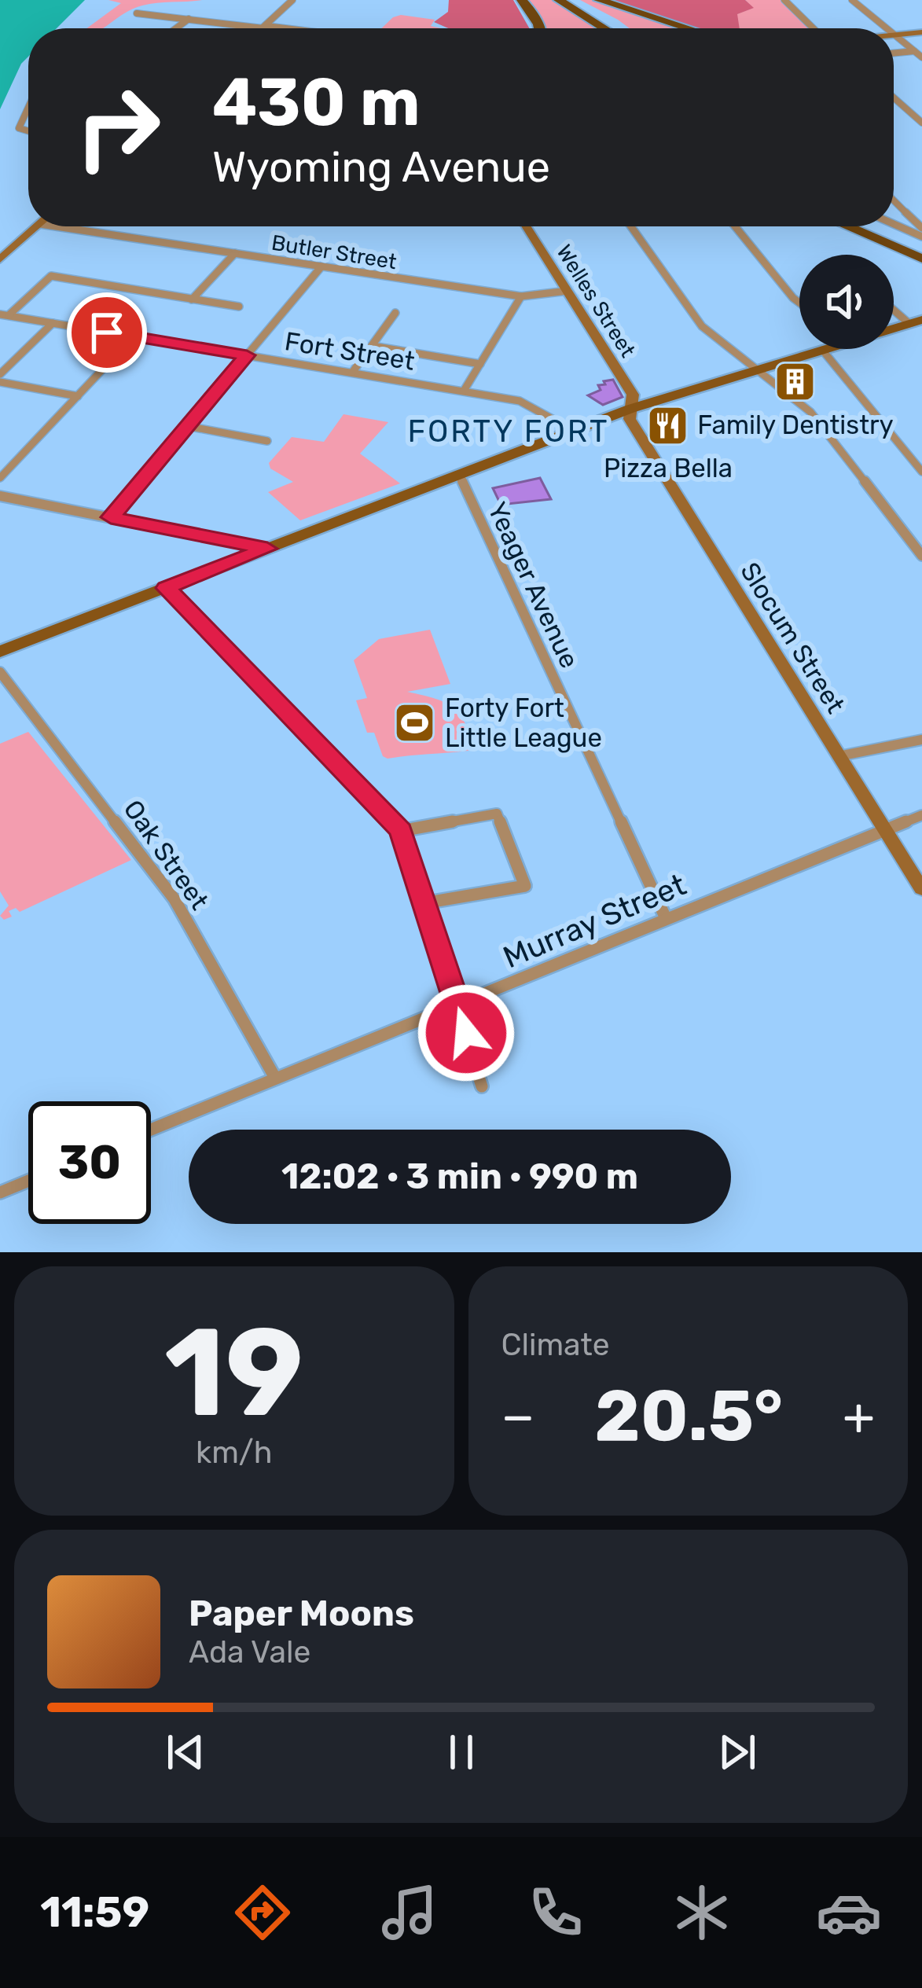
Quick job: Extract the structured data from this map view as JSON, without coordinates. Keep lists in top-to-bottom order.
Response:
{
  "streets": {
    "street": [
      "Butler Street",
      "Welles Street",
      "Fort Street",
      "Yeager Avenue",
      "Slocum Street",
      "Oak Street",
      "Murray Street"
    ]
  },
  "crossings": [
    ["Butler Street", "Welles Street"],
    ["Welles Street", "Slocum Street"],
    ["Yeager Avenue", "Murray Street"],
    ["Slocum Street", "Murray Street"],
    ["Oak Street", "Murray Street"]
  ],
  "districts": ["FORTY FORT"],
  "places": {
    "building": ["Family Dentistry"],
    "restaurant": ["Pizza Bella"],
    "sports": ["Forty Fort Little League"]
  },
  "page": {
    "turn": ["430 m", "Wyoming Avenue"],
    "limit": "30",
    "trip": "12:02 · 3 min · 990 m",
    "tile": [
      ["19", "km/h"],
      "Climate"
    ],
    "heat": ["−", "20.5°", "+"],
    "song": ["Paper Moons", "Ada Vale"],
    "tabs": "11:59"
  }
}
